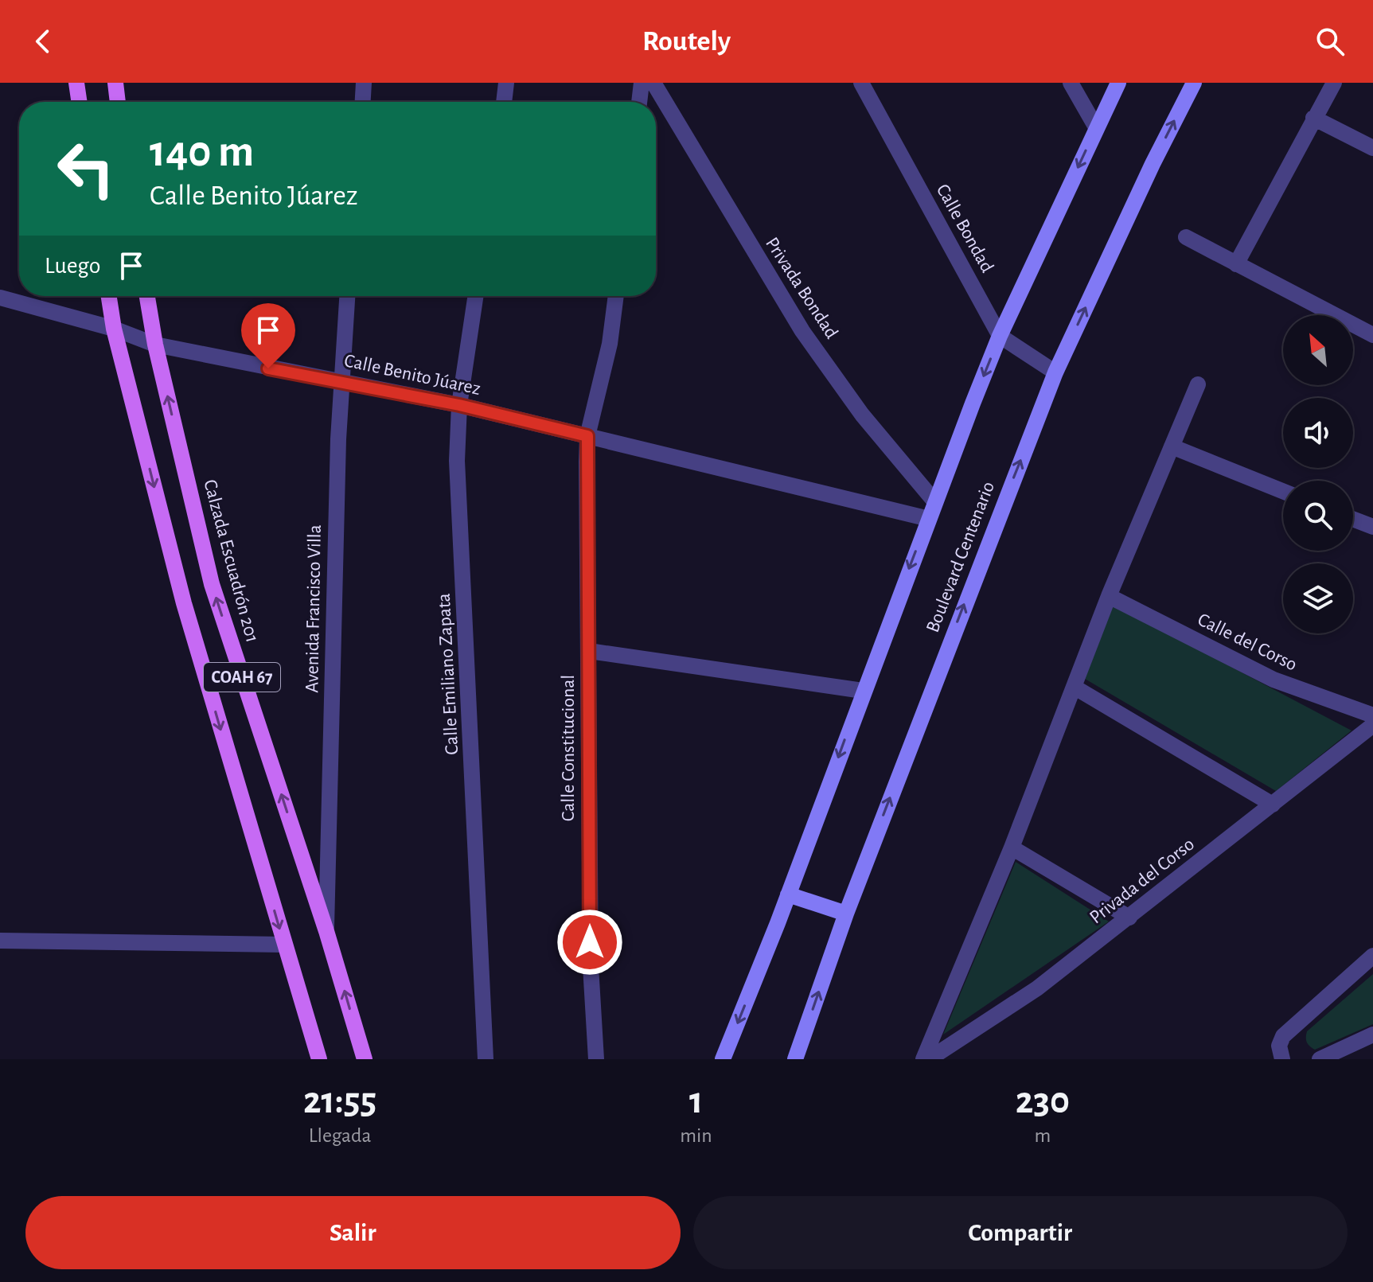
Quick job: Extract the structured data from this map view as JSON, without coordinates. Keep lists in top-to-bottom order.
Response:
{
  "streets": {
    "main road": ["Boulevard Centenario", "Calzada Escuadrón 201", "COAH 67"],
    "street": [
      "Calle Bondad",
      "Privada Bondad",
      "Calle Benito Júarez",
      "Avenida Francisco Villa",
      "Calle del Corso",
      "Calle Emiliano Zapata",
      "Calle Constitucional",
      "Privada del Corso"
    ]
  },
  "crossings": [
    ["Calle Bondad", "Boulevard Centenario"],
    ["Calle Benito Júarez", "Calzada Escuadrón 201"],
    ["Calle Benito Júarez", "Avenida Francisco Villa"],
    ["Calle Benito Júarez", "Calle Emiliano Zapata"],
    ["Calle Benito Júarez", "COAH 67"],
    ["Calle Benito Júarez", "Calle Constitucional"],
    ["Calzada Escuadrón 201", "Avenida Francisco Villa"]
  ],
  "north": "top left",
  "page": {
    "header": "Routely",
    "turn": ["140 m", "Calle Benito Júarez"],
    "then": "Luego",
    "eta": [
      "21:55",
      "Llegada",
      "1",
      "min",
      "230",
      "m"
    ],
    "buttons": ["Salir", "Compartir"]
  }
}
